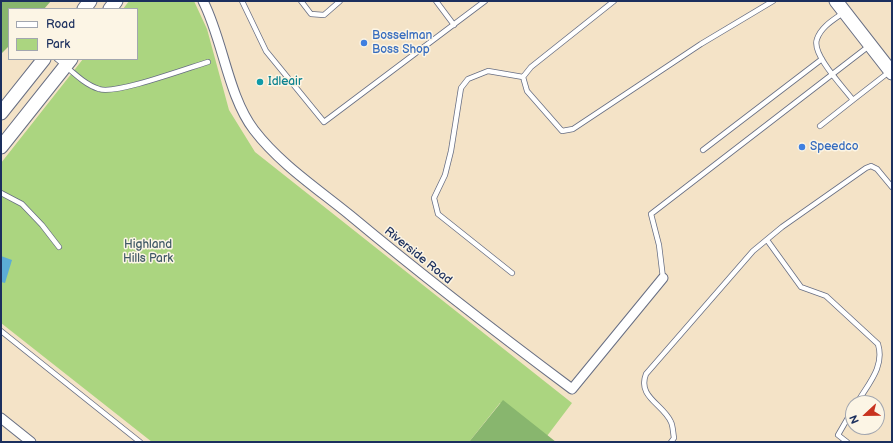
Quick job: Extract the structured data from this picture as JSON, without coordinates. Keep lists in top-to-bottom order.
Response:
{
  "streets": {
    "street": ["Riverside Road"]
  },
  "parks": ["Highland Hills Park"],
  "places": ["Bosselman Boss Shop", "Idleair", "Speedco"],
  "legend": ["Road", "Park"],
  "north": "left"
}
